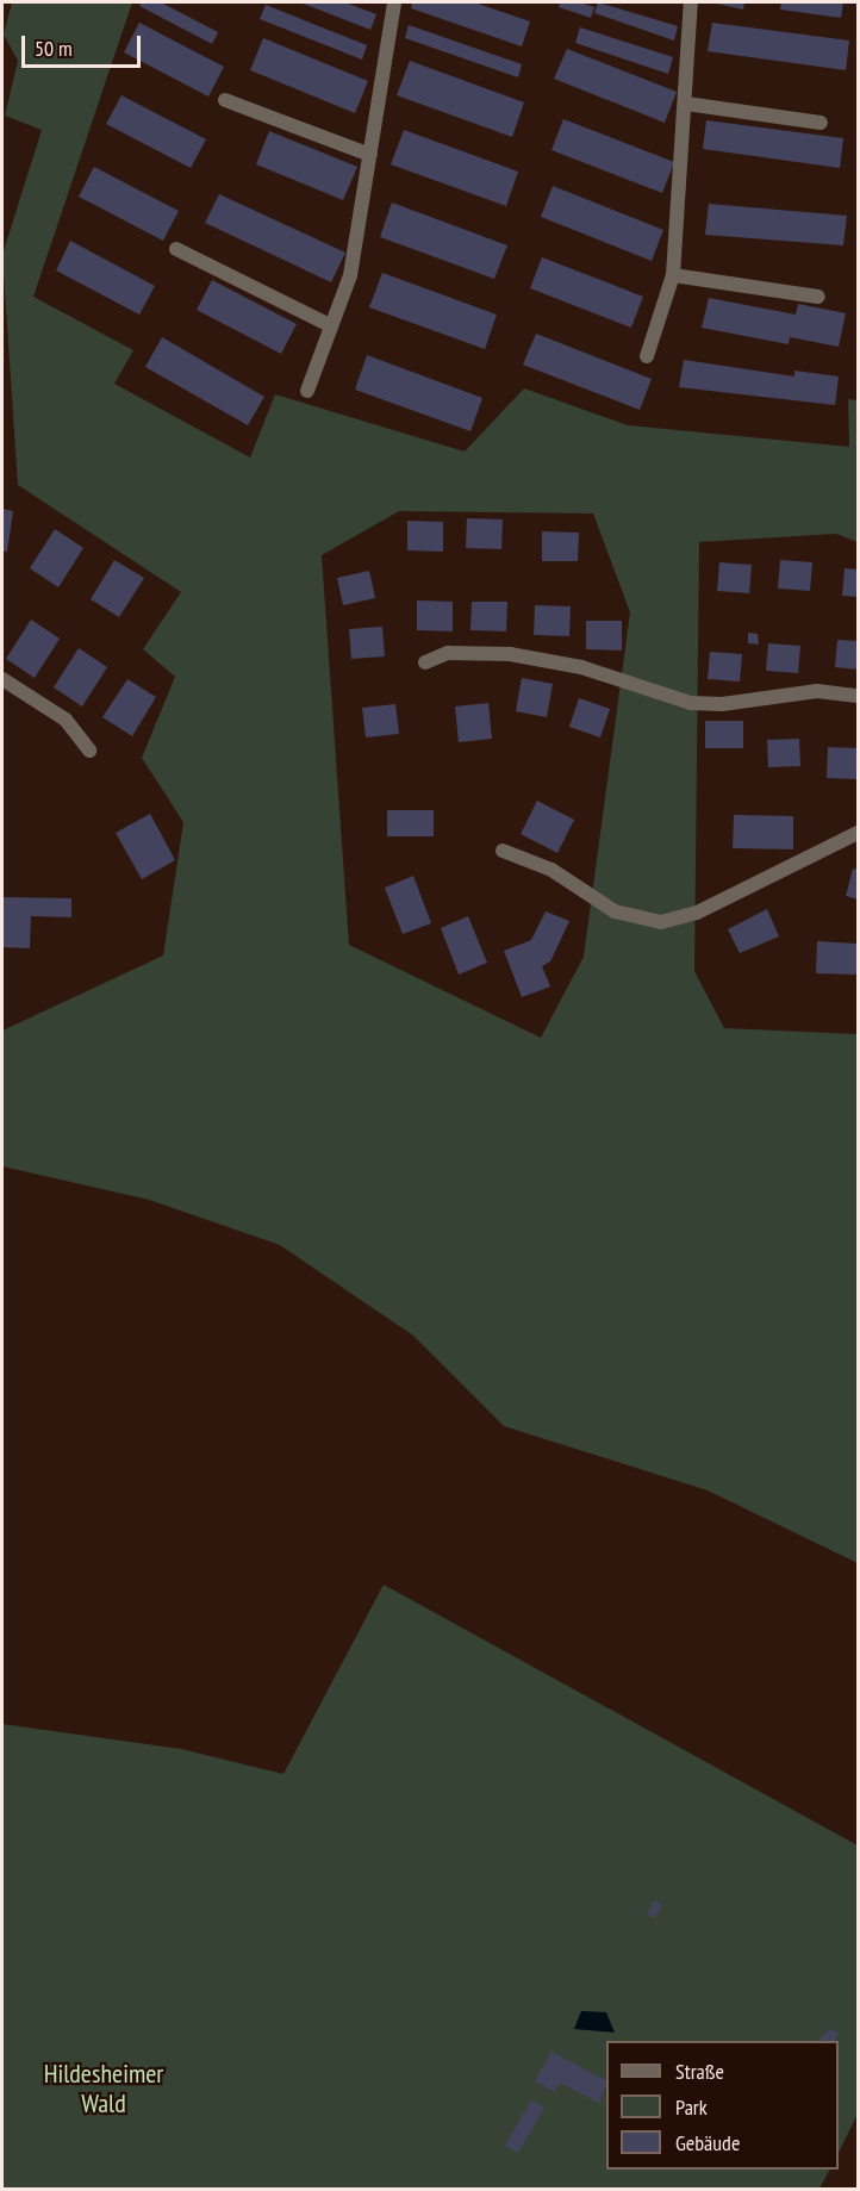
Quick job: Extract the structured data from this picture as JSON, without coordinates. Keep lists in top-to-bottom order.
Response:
{
  "parks": ["Hildesheimer Wald"],
  "legend": ["Straße", "Park", "Gebäude"],
  "scale_bar": "50 m"
}
